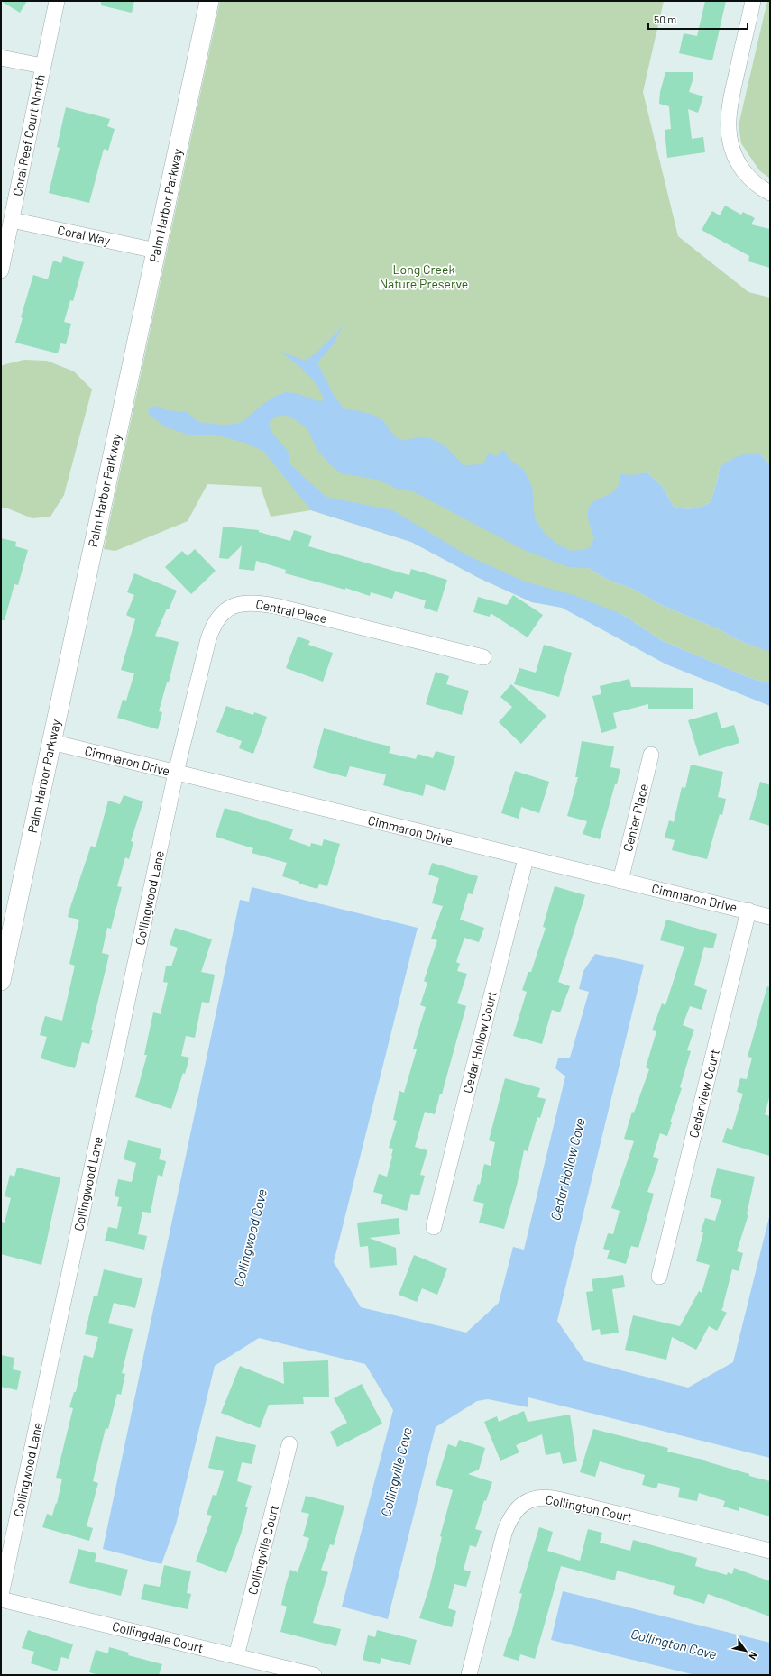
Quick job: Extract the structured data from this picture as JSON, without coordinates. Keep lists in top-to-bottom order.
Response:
{
  "streets": {
    "street": [
      "Coral Reef Court North",
      "Palm Harbor Parkway",
      "Coral Way",
      "Central Place",
      "Cimmaron Drive",
      "Center Place",
      "Collingwood Lane",
      "Cedar Hollow Court",
      "Cedarview Court",
      "Collington Court",
      "Collingville Court",
      "Collingdale Court"
    ]
  },
  "crossings": [
    ["Coral Reef Court North", "Coral Way"],
    ["Palm Harbor Parkway", "Coral Way"],
    ["Palm Harbor Parkway", "Cimmaron Drive"],
    ["Central Place", "Cimmaron Drive"],
    ["Central Place", "Collingwood Lane"],
    ["Cimmaron Drive", "Center Place"],
    ["Cimmaron Drive", "Collingwood Lane"],
    ["Cimmaron Drive", "Cedar Hollow Court"],
    ["Cimmaron Drive", "Cedarview Court"],
    ["Collingville Court", "Collingdale Court"]
  ],
  "water": [
    "Cedar Hollow Cove",
    "Collingwood Cove",
    "Collingville Cove",
    "Collington Cove"
  ],
  "parks": ["Long Creek Nature Preserve"],
  "scale_bar": "50 m",
  "north": "bottom right"
}
